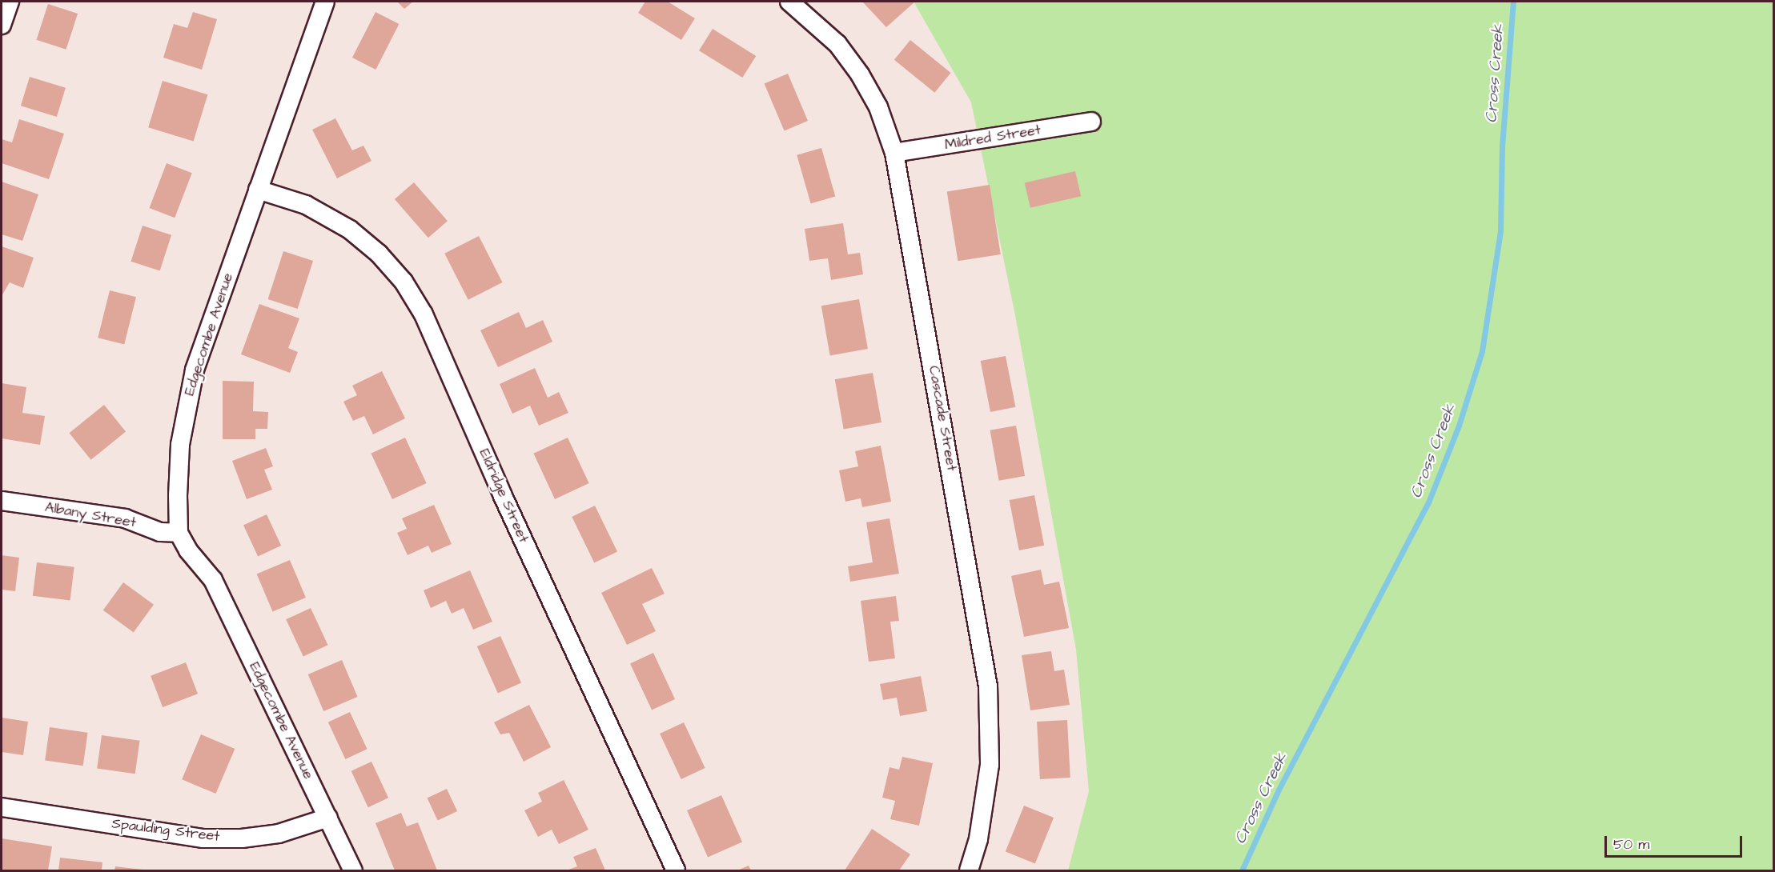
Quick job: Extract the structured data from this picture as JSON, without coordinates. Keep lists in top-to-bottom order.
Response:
{
  "streets": {
    "street": [
      "Mildred Street",
      "Edgecombe Avenue",
      "Cascade Street",
      "Eldridge Street",
      "Albany Street",
      "Spaulding Street"
    ]
  },
  "crossings": [
    ["Mildred Street", "Cascade Street"],
    ["Edgecombe Avenue", "Eldridge Street"],
    ["Edgecombe Avenue", "Albany Street"],
    ["Edgecombe Avenue", "Spaulding Street"]
  ],
  "water": ["Cross Creek"],
  "scale_bar": "50 m"
}
